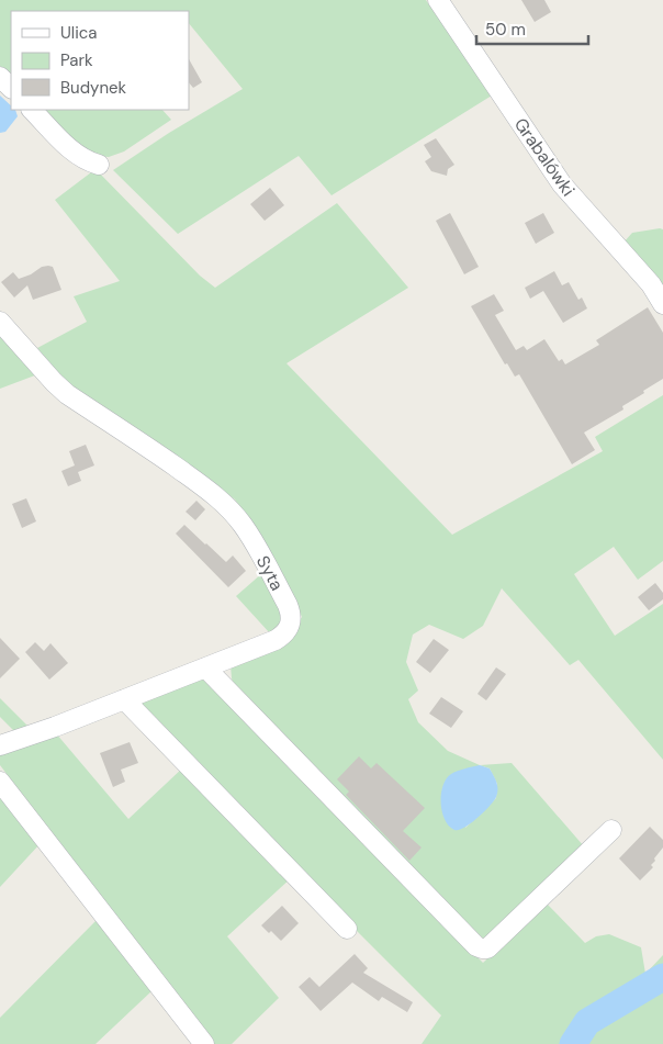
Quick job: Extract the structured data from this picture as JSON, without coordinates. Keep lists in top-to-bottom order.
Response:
{
  "streets": {
    "street": ["Grabalówki", "Syta"]
  },
  "legend": ["Ulica", "Park", "Budynek"],
  "scale_bar": "50 m"
}
